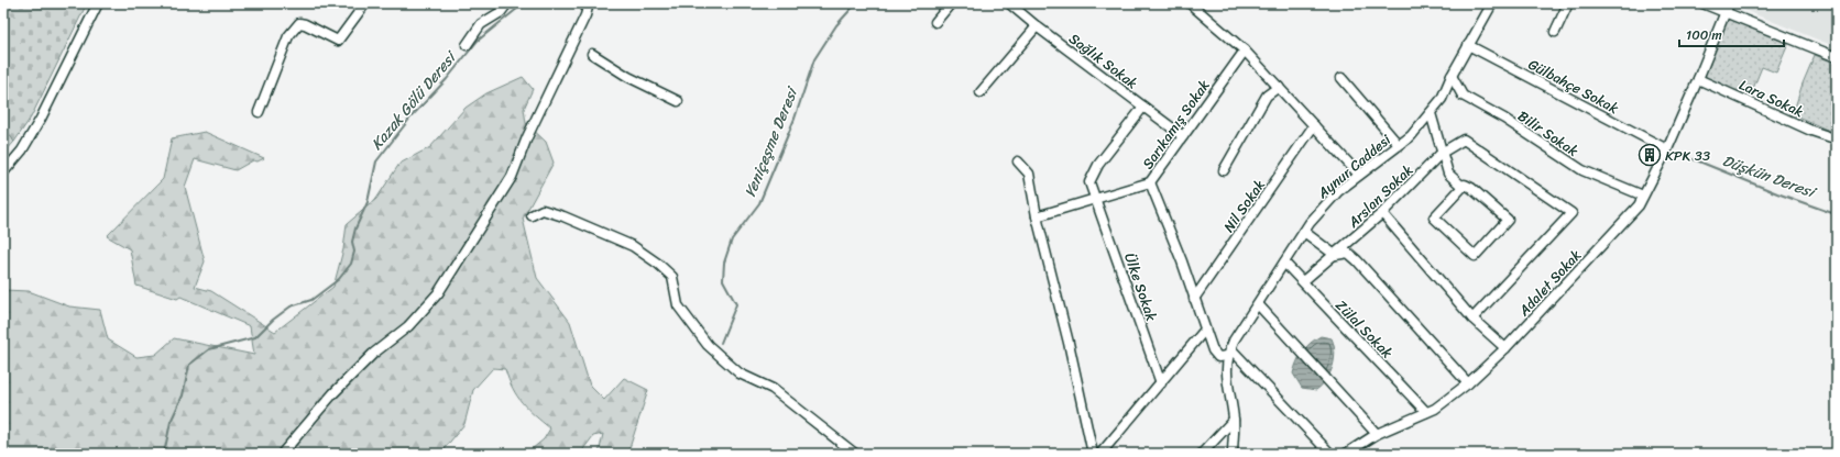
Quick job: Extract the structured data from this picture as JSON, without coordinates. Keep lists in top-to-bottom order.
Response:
{
  "streets": {
    "street": [
      "Sağlık Sokak",
      "Gülbahçe Sokak",
      "Lara Sokak",
      "Sarıkamış Sokak",
      "Bilir Sokak",
      "Aynur Caddesi",
      "Arslan Sokak",
      "Nil Sokak",
      "Adalet Sokak",
      "Ülke Sokak",
      "Zülal Sokak"
    ]
  },
  "crossings": [
    ["Sağlık Sokak", "Sarıkamış Sokak"],
    ["Sağlık Sokak", "Ülke Sokak"],
    ["Gülbahçe Sokak", "Aynur Caddesi"],
    ["Gülbahçe Sokak", "Adalet Sokak"],
    ["Lara Sokak", "Adalet Sokak"],
    ["Sarıkamış Sokak", "Ülke Sokak"],
    ["Bilir Sokak", "Aynur Caddesi"],
    ["Bilir Sokak", "Adalet Sokak"],
    ["Aynur Caddesi", "Zülal Sokak"],
    ["Arslan Sokak", "Zülal Sokak"],
    ["Adalet Sokak", "Zülal Sokak"]
  ],
  "water": ["Kazak Gölü Deresi", "Yeniçeşme Deresi", "Düşkün Deresi"],
  "places": {
    "building": ["KPK 33"]
  },
  "scale_bar": "100 m"
}
